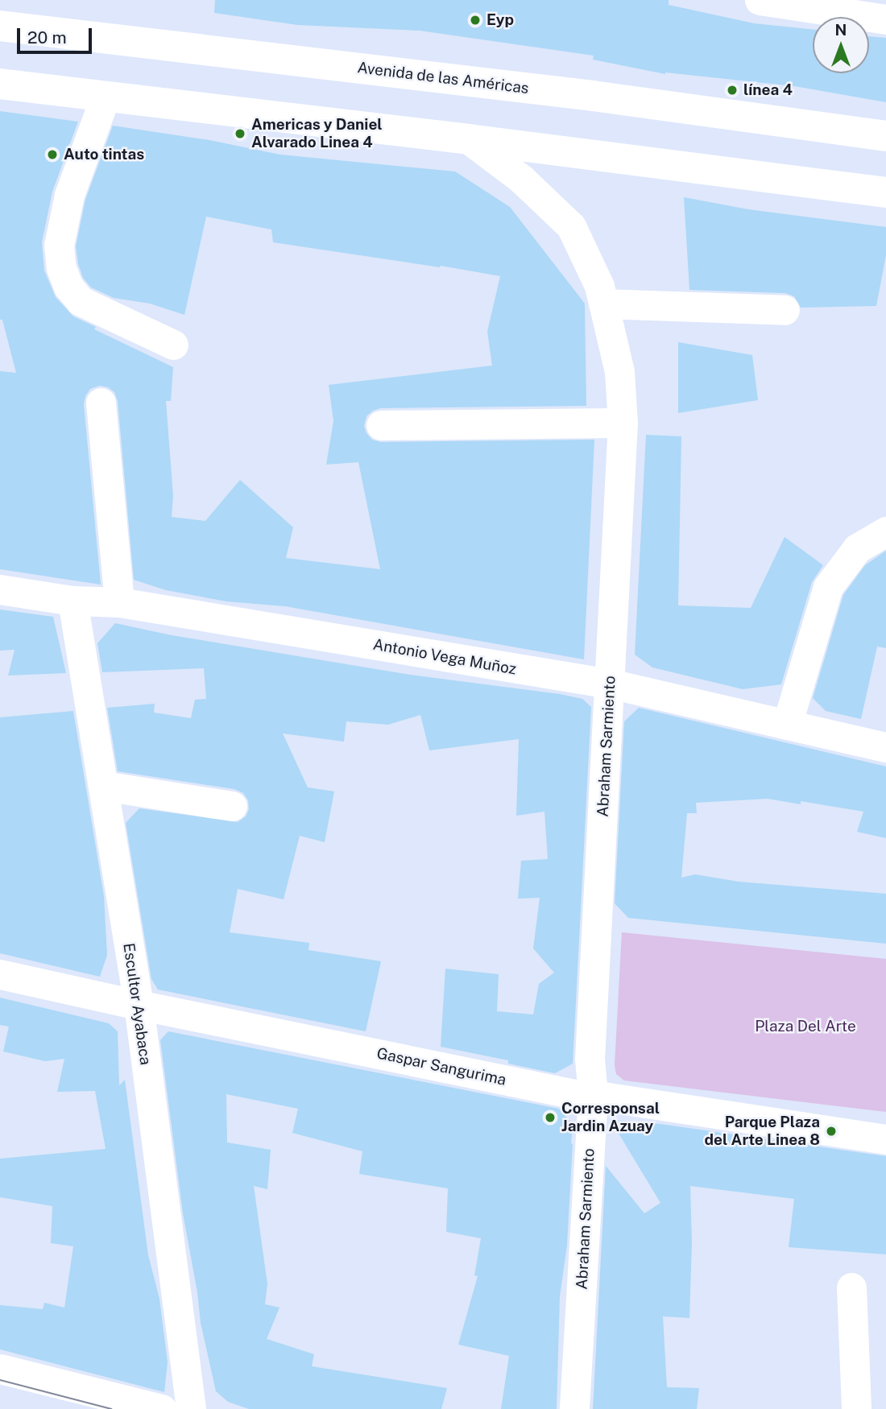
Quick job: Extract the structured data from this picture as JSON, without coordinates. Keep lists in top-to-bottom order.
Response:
{
  "streets": {
    "main road": ["Avenida de las Américas"],
    "street": [
      "Antonio Vega Muñoz",
      "Abraham Sarmiento",
      "Escultor Ayabaca",
      "Gaspar Sangurima"
    ]
  },
  "crossings": [
    ["Antonio Vega Muñoz", "Abraham Sarmiento"],
    ["Antonio Vega Muñoz", "Escultor Ayabaca"],
    ["Abraham Sarmiento", "Gaspar Sangurima"],
    ["Escultor Ayabaca", "Gaspar Sangurima"]
  ],
  "parks": ["Plaza Del Arte"],
  "places": [
    "Eyp",
    "línea 4",
    "Americas y Daniel Alvarado Linea 4",
    "Auto tintas",
    "Corresponsal Jardin Azuay",
    "Parque Plaza del Arte Linea 8"
  ],
  "scale_bar": "20 m",
  "north": "top"
}
